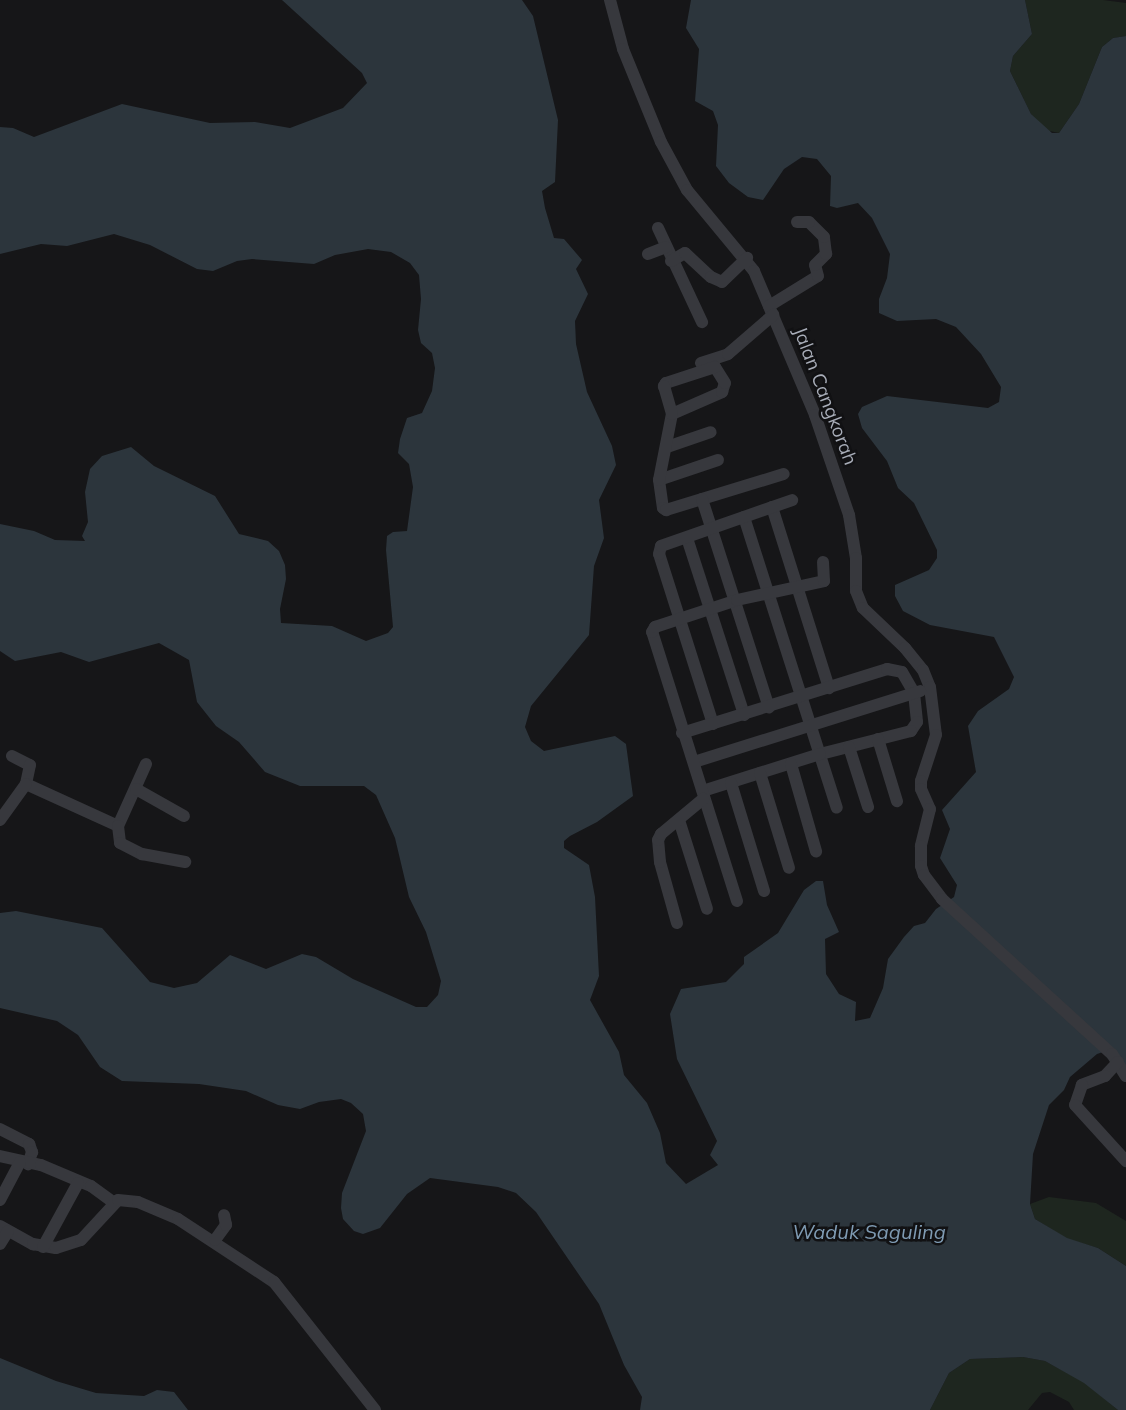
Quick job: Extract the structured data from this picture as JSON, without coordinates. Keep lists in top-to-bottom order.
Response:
{
  "streets": {
    "street": ["Jalan Cangkorah"]
  },
  "water": ["Waduk Saguling"]
}
